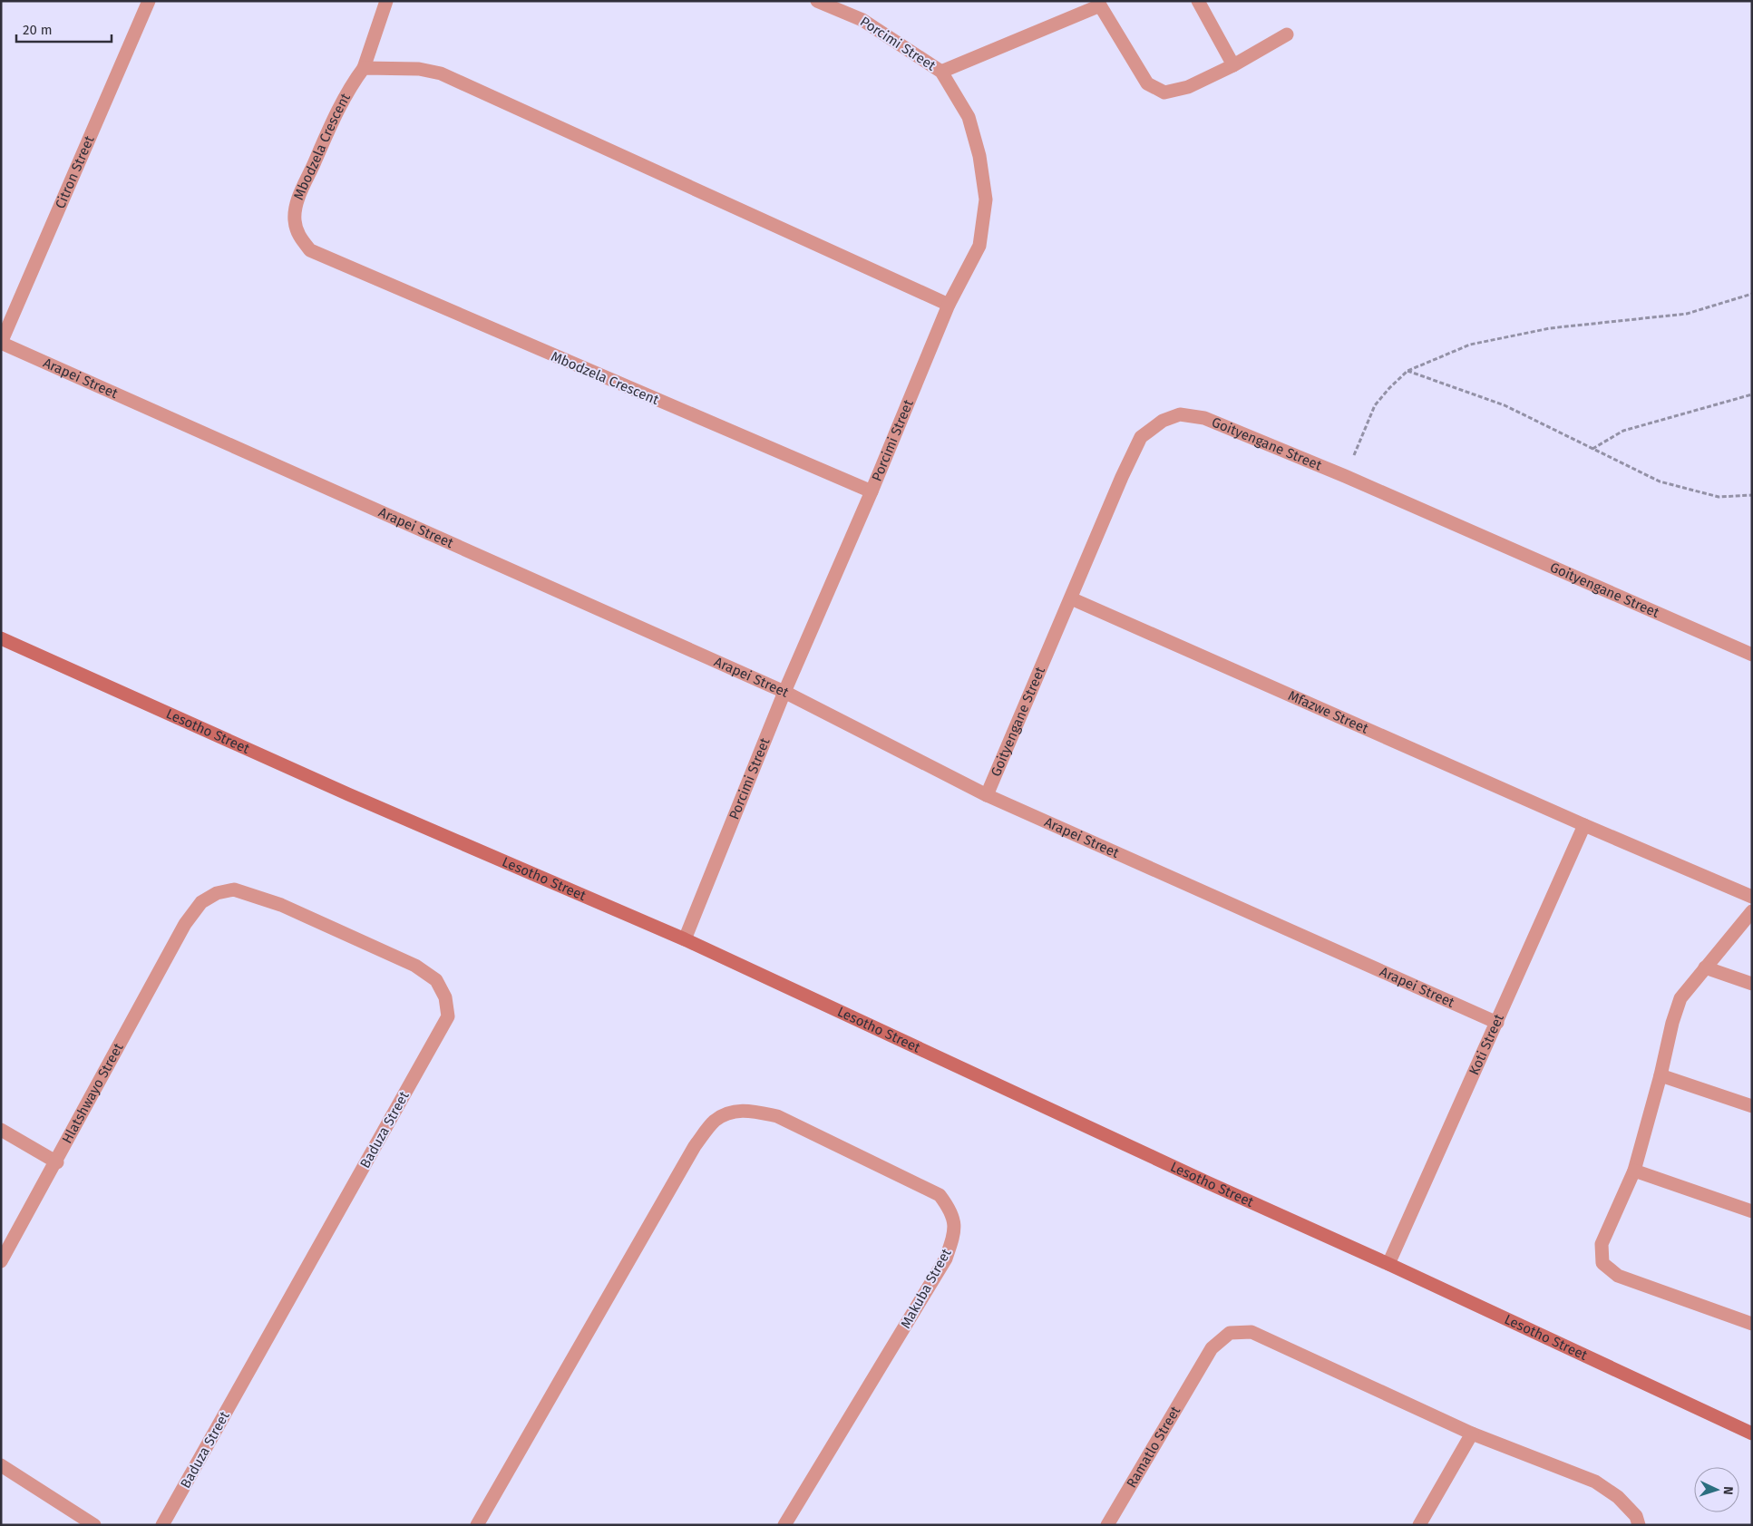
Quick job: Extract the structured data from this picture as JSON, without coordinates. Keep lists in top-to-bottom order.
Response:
{
  "streets": {
    "street": [
      "Porcimi Street",
      "Mbodzela Crescent",
      "Citron Street",
      "Arapei Street",
      "Goityengane Street",
      "Mfazwe Street",
      "Lesotho Street",
      "Koti Street",
      "Hlatshwayo Street",
      "Baduza Street",
      "Makuba Street",
      "Ramatlo Street"
    ]
  },
  "crossings": [
    ["Porcimi Street", "Mbodzela Crescent"],
    ["Porcimi Street", "Arapei Street"],
    ["Porcimi Street", "Lesotho Street"],
    ["Citron Street", "Arapei Street"],
    ["Arapei Street", "Goityengane Street"],
    ["Arapei Street", "Koti Street"],
    ["Goityengane Street", "Mfazwe Street"],
    ["Mfazwe Street", "Koti Street"],
    ["Lesotho Street", "Koti Street"],
    ["Hlatshwayo Street", "Baduza Street"]
  ],
  "scale_bar": "20 m",
  "north": "right"
}
